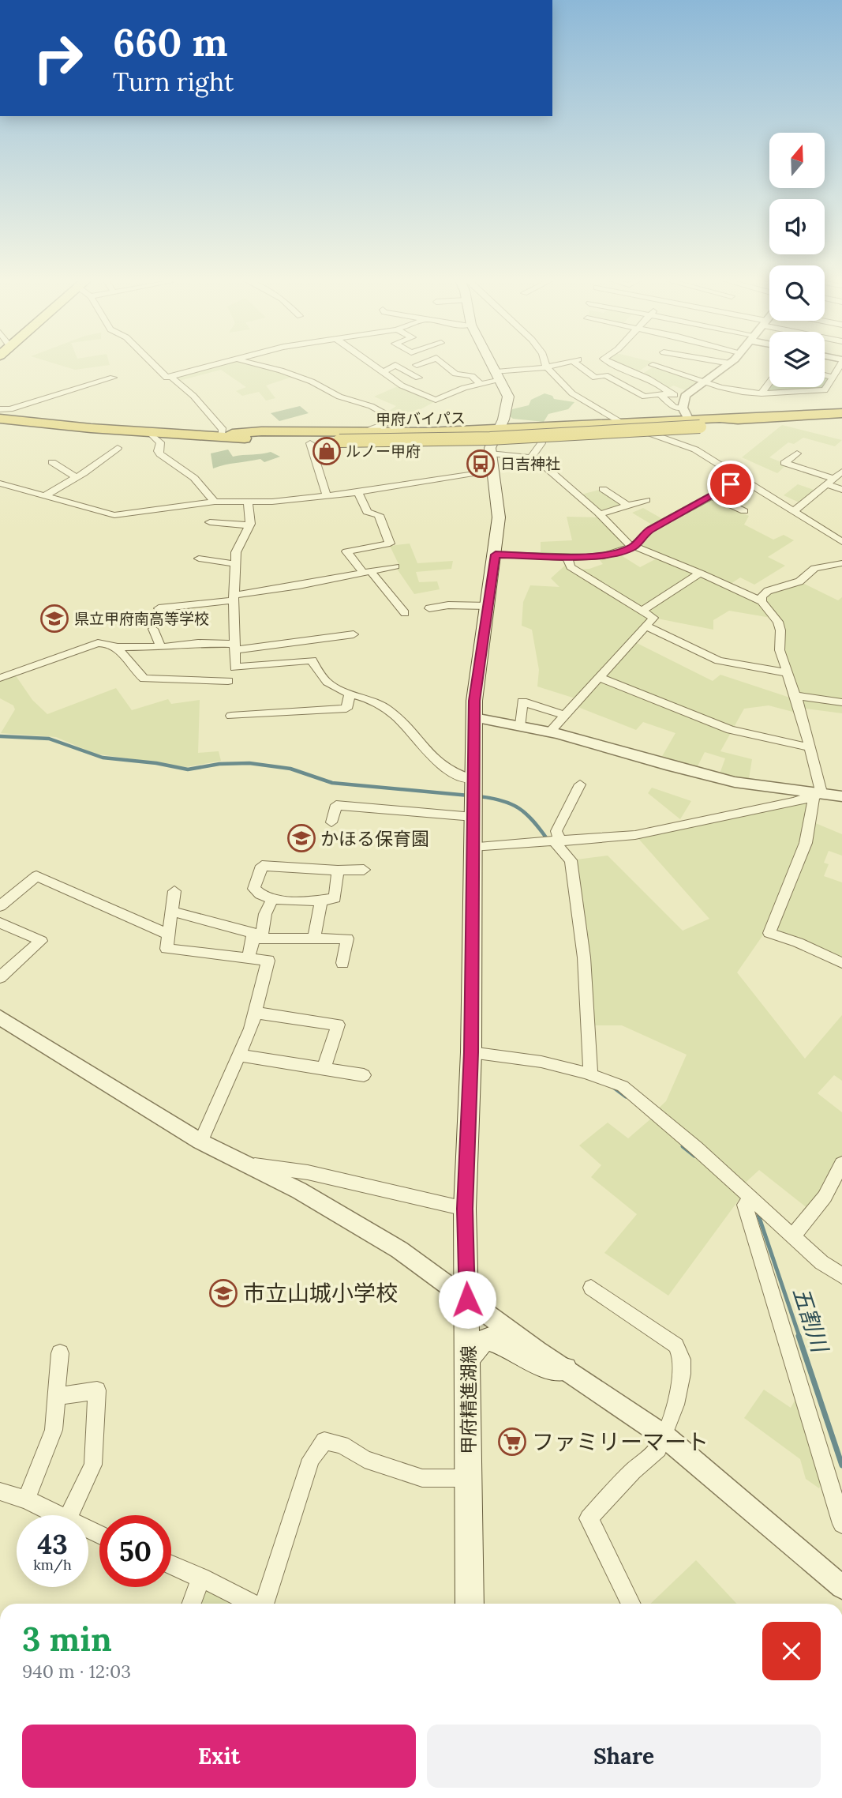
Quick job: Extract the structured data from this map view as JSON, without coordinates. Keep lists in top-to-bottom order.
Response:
{
  "streets": {
    "highway": ["甲府バイパス"],
    "main road": ["甲府精進湖線"]
  },
  "water": ["五割川"],
  "places": {
    "shop": ["ルノー甲府"],
    "bus stop": ["日吉神社"],
    "school or university": ["県立甲府南高等学校", "かほる保育園", "市立山城小学校"],
    "supermarket": ["ファミリーマート"]
  },
  "north": "top",
  "page": {
    "turn": ["660 m", "Turn right"],
    "speed": "43 km/h",
    "limit": "50",
    "heading": ["3 min", "940 m · 12:03"],
    "buttons": ["Exit", "Share"]
  }
}
